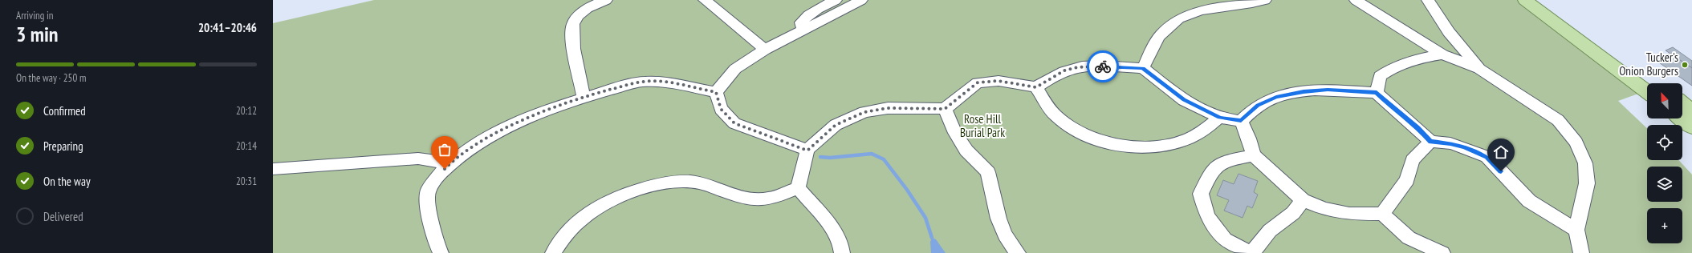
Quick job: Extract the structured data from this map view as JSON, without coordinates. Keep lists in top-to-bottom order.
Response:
{
  "parks": ["Rose Hill Burial Park"],
  "places": ["Tucker's Onion Burgers"],
  "north": "top left",
  "page": {
    "heading": ["3 min", "Arriving in", "20:41–20:46"],
    "bar": "On the way · 250 m",
    "map_buttons": "+",
    "list": [
      ["Confirmed", "20:12"],
      ["Preparing", "20:14"],
      ["On the way", "20:31"],
      "Delivered"
    ]
  }
}
